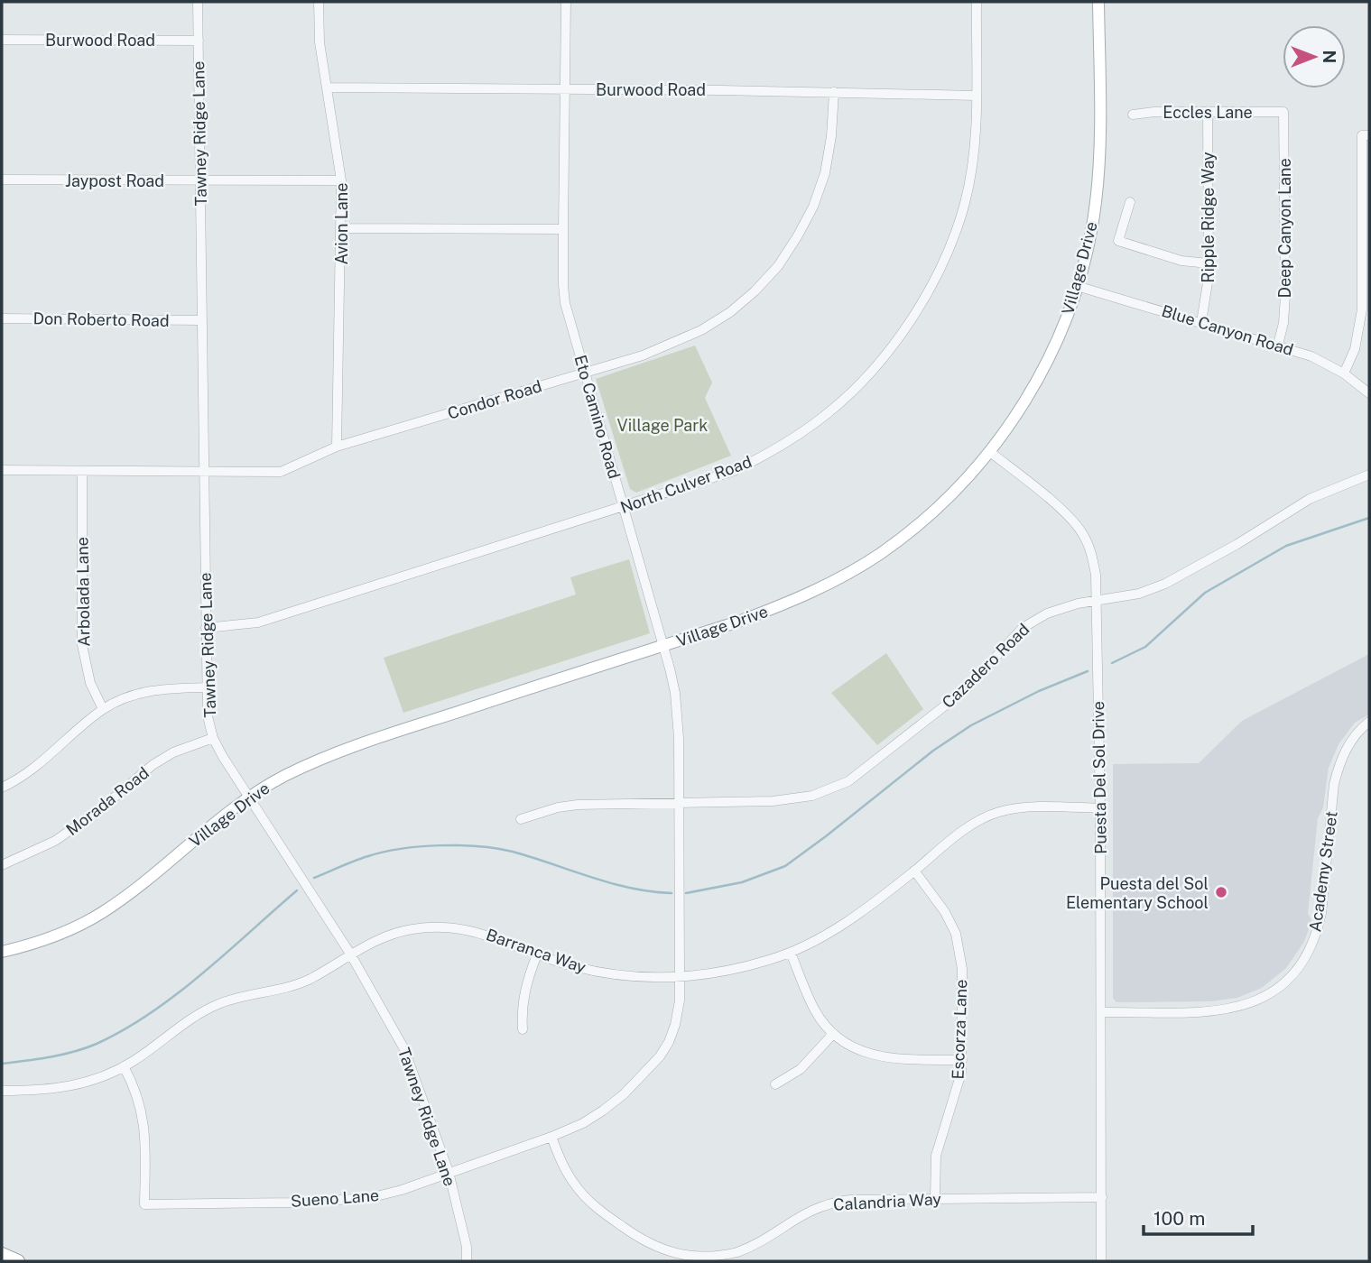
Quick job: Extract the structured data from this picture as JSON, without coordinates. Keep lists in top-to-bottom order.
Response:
{
  "streets": {
    "main road": ["Village Drive"],
    "street": [
      "Burwood Road",
      "Eccles Lane",
      "Tawney Ridge Lane",
      "Jaypost Road",
      "Ripple Ridge Way",
      "Avion Lane",
      "Deep Canyon Lane",
      "Don Roberto Road",
      "Blue Canyon Road",
      "Condor Road",
      "Eto Camino Road",
      "North Culver Road",
      "Arbolada Lane",
      "Cazadero Road",
      "Puesta Del Sol Drive",
      "Morada Road",
      "Academy Street",
      "Barranca Way",
      "Escorza Lane",
      "Sueno Lane",
      "Calandria Way"
    ]
  },
  "crossings": [
    ["Burwood Road", "Tawney Ridge Lane"],
    ["Burwood Road", "Avion Lane"],
    ["Burwood Road", "Condor Road"],
    ["Burwood Road", "Eto Camino Road"],
    ["Burwood Road", "North Culver Road"],
    ["Eccles Lane", "Ripple Ridge Way"],
    ["Eccles Lane", "Deep Canyon Lane"],
    ["Tawney Ridge Lane", "Jaypost Road"],
    ["Tawney Ridge Lane", "Village Drive"],
    ["Tawney Ridge Lane", "Don Roberto Road"],
    ["Tawney Ridge Lane", "Condor Road"],
    ["Tawney Ridge Lane", "North Culver Road"],
    ["Tawney Ridge Lane", "Morada Road"],
    ["Tawney Ridge Lane", "Barranca Way"],
    ["Tawney Ridge Lane", "Sueno Lane"],
    ["Jaypost Road", "Avion Lane"],
    ["Ripple Ridge Way", "Blue Canyon Road"],
    ["Avion Lane", "Condor Road"],
    ["Deep Canyon Lane", "Blue Canyon Road"],
    ["Village Drive", "Blue Canyon Road"],
    ["Village Drive", "Eto Camino Road"],
    ["Village Drive", "Puesta Del Sol Drive"],
    ["Condor Road", "Eto Camino Road"],
    ["Condor Road", "Arbolada Lane"],
    ["Eto Camino Road", "North Culver Road"],
    ["Eto Camino Road", "Cazadero Road"],
    ["Eto Camino Road", "Barranca Way"],
    ["Eto Camino Road", "Sueno Lane"],
    ["Cazadero Road", "Puesta Del Sol Drive"],
    ["Puesta Del Sol Drive", "Academy Street"],
    ["Puesta Del Sol Drive", "Barranca Way"],
    ["Puesta Del Sol Drive", "Calandria Way"],
    ["Barranca Way", "Escorza Lane"],
    ["Barranca Way", "Sueno Lane"],
    ["Escorza Lane", "Calandria Way"],
    ["Sueno Lane", "Calandria Way"]
  ],
  "parks": ["Village Park"],
  "places": ["Puesta del Sol Elementary School"],
  "scale_bar": "100 m",
  "north": "right"
}
